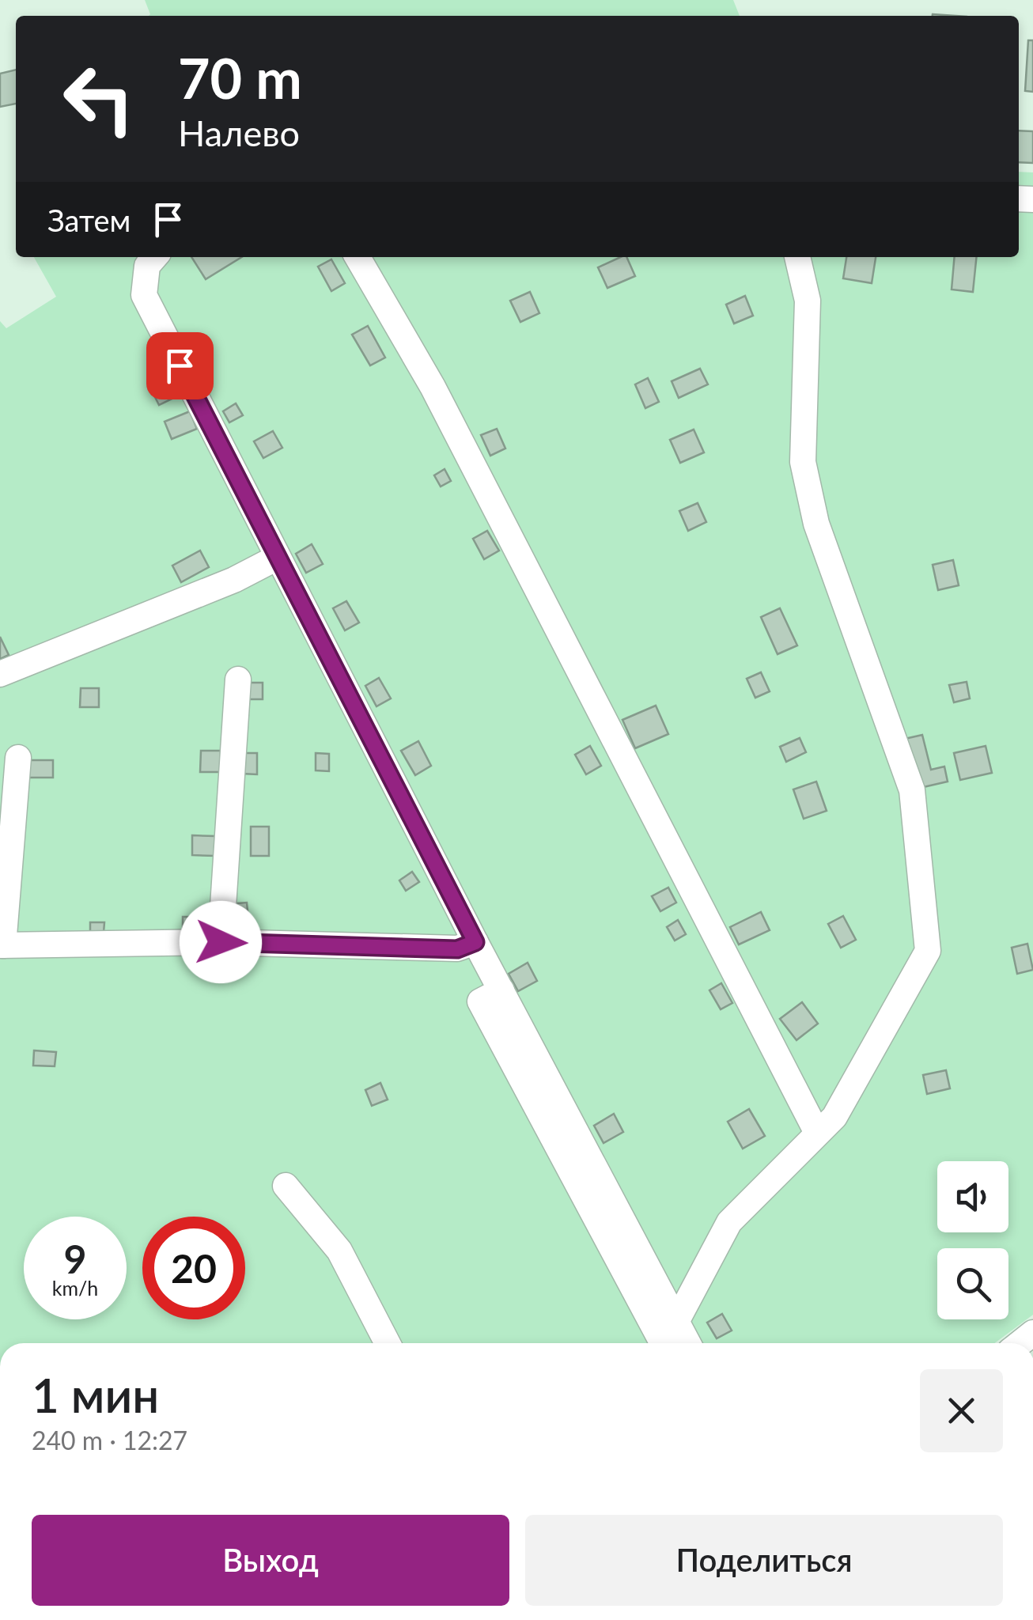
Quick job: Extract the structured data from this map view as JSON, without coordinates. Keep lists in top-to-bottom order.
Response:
{
  "page": {
    "turn": ["70 m", "Налево"],
    "then": "Затем",
    "speed": "9 km/h",
    "limit": "20",
    "heading": ["1 мин", "240 m · 12:27"],
    "buttons": ["Выход", "Поделиться"]
  }
}
